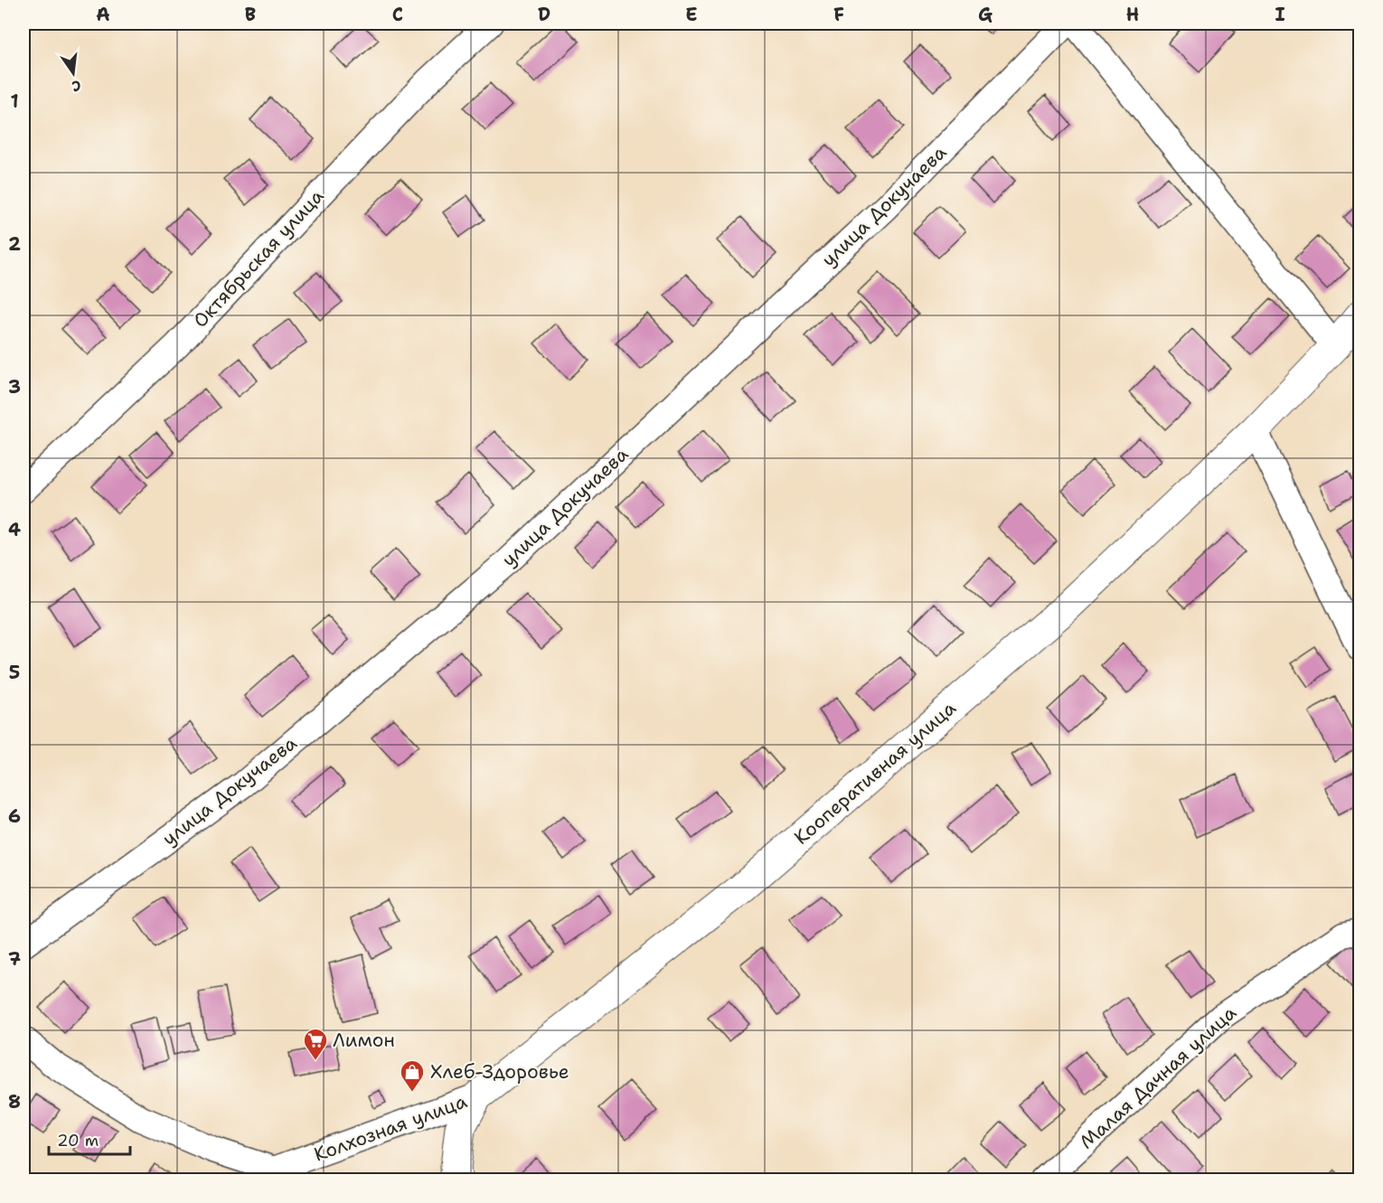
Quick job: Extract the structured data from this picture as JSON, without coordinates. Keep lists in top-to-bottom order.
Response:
{
  "streets": {
    "street": [
      "улица Докучаева",
      "Октябрьская улица",
      "Кооперативная улица",
      "Малая Дачная улица",
      "Колхозная улица"
    ]
  },
  "crossings": [
    ["Кооперативная улица", "Колхозная улица"]
  ],
  "places": {
    "supermarket": ["Лимон"],
    "shop": ["Хлеб-Здоровье"]
  },
  "scale_bar": "20 m",
  "north": "bottom",
  "grid": {
    "columns": [
      "A",
      "B",
      "C",
      "D",
      "E",
      "F",
      "G",
      "H",
      "I"
    ],
    "rows": [
      "1",
      "2",
      "3",
      "4",
      "5",
      "6",
      "7",
      "8"
    ]
  }
}
